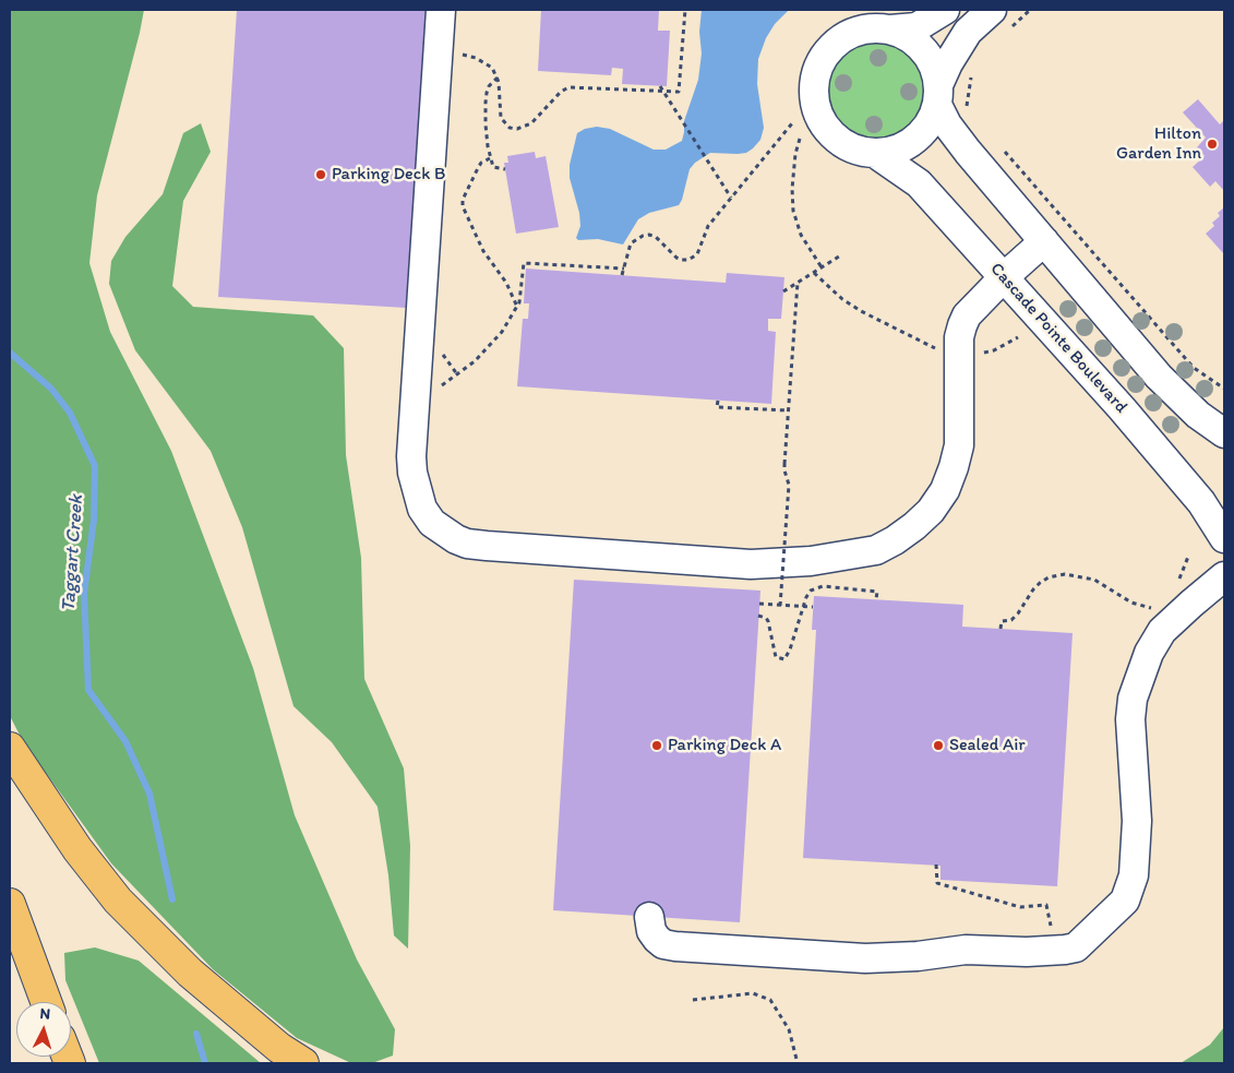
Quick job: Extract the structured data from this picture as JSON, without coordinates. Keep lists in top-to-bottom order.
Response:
{
  "streets": {
    "street": ["Cascade Pointe Boulevard"]
  },
  "water": ["Taggart Creek"],
  "places": [
    "Hilton Garden Inn",
    "Parking Deck B",
    "Parking Deck A",
    "Sealed Air"
  ],
  "north": "top"
}
